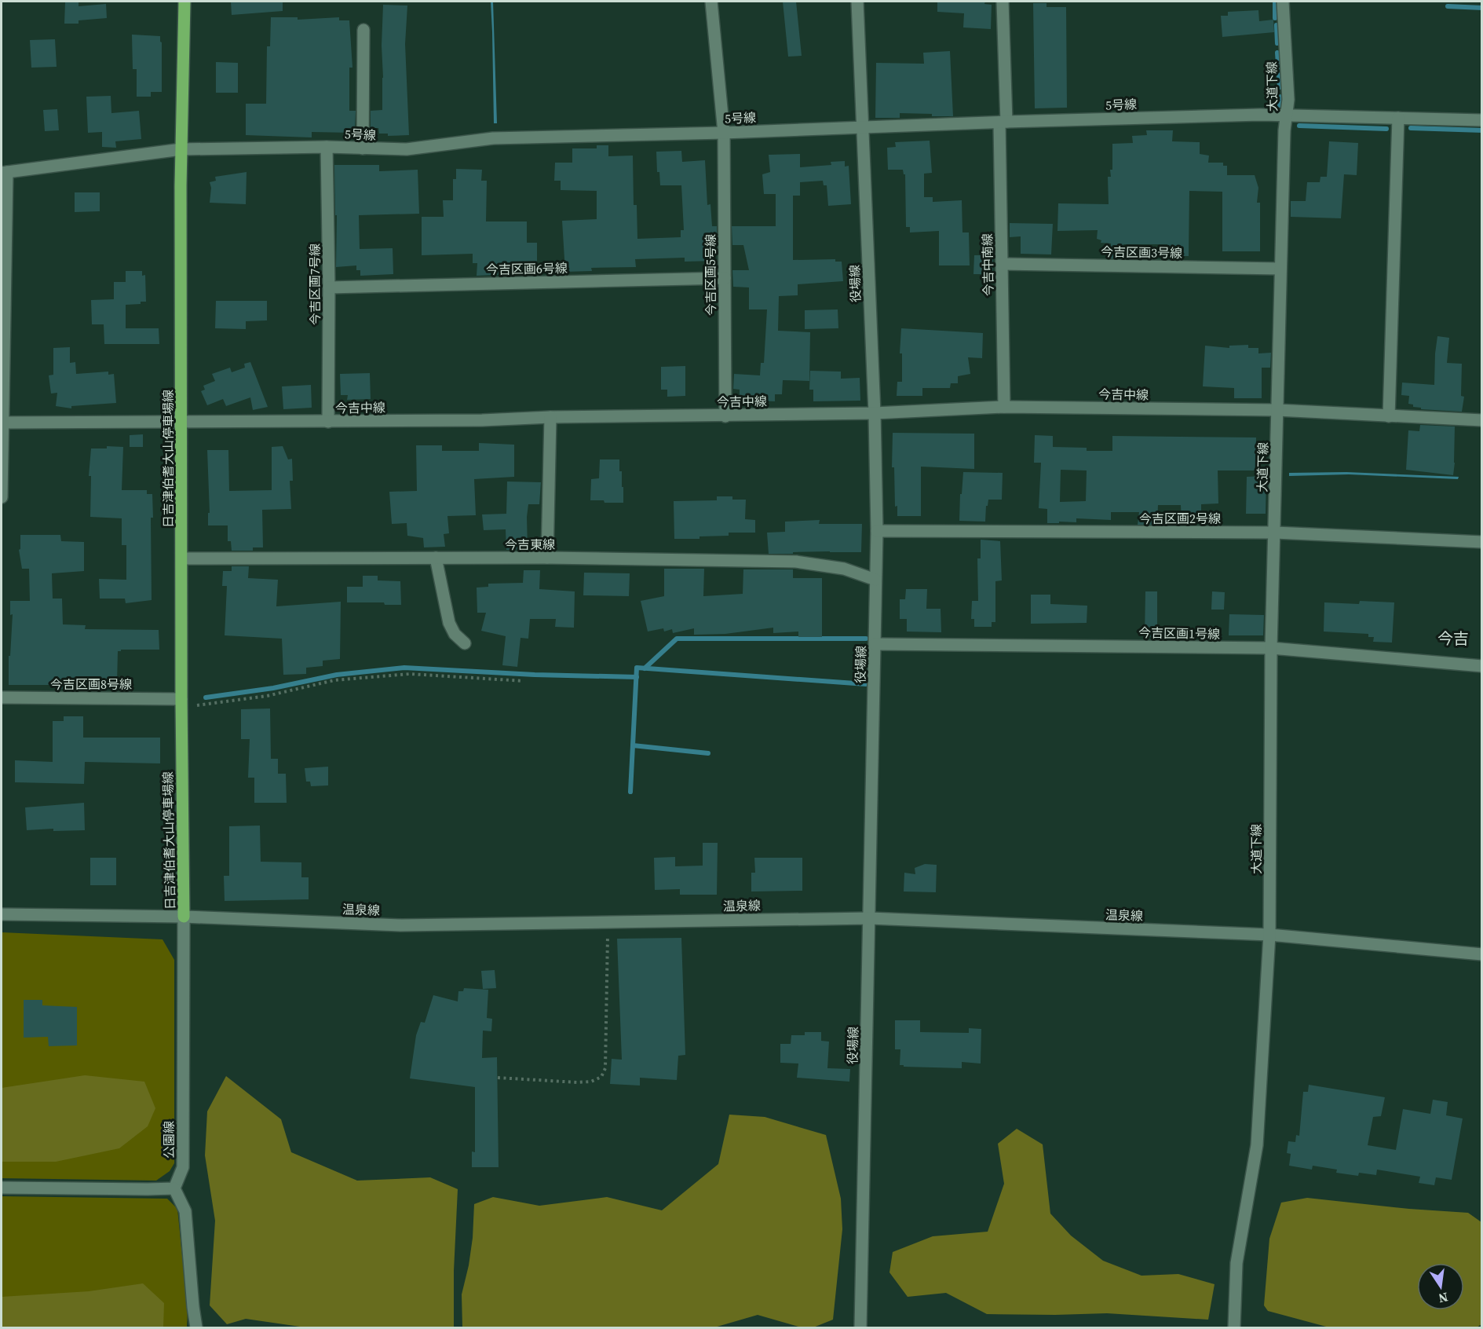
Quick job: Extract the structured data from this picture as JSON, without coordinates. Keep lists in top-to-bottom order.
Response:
{
  "streets": {
    "main road": ["日吉津伯耆大山停車場線"],
    "street": [
      "大道下線",
      "5号線",
      "今吉区画3号線",
      "今吉中南線",
      "今吉区画6号線",
      "今吉区画5号線",
      "役場線",
      "今吉区画7号線",
      "今吉中線",
      "今吉区画2号線",
      "今吉東線",
      "今吉区画1号線",
      "今吉区画8号線",
      "温泉線",
      "公園線"
    ]
  },
  "crossings": [
    ["大道下線", "5号線"],
    ["大道下線", "今吉区画3号線"],
    ["大道下線", "今吉中線"],
    ["大道下線", "今吉区画2号線"],
    ["大道下線", "今吉区画1号線"],
    ["大道下線", "温泉線"],
    ["5号線", "今吉中南線"],
    ["5号線", "今吉区画5号線"],
    ["5号線", "役場線"],
    ["5号線", "今吉区画7号線"],
    ["5号線", "日吉津伯耆大山停車場線"],
    ["今吉区画3号線", "今吉中南線"],
    ["今吉中南線", "今吉中線"],
    ["今吉区画6号線", "今吉区画5号線"],
    ["今吉区画6号線", "今吉区画7号線"],
    ["今吉区画5号線", "今吉中線"],
    ["役場線", "今吉中線"],
    ["役場線", "今吉区画2号線"],
    ["役場線", "今吉東線"],
    ["役場線", "今吉区画1号線"],
    ["役場線", "温泉線"],
    ["今吉区画7号線", "今吉中線"],
    ["今吉中線", "日吉津伯耆大山停車場線"],
    ["日吉津伯耆大山停車場線", "今吉東線"],
    ["日吉津伯耆大山停車場線", "今吉区画8号線"],
    ["日吉津伯耆大山停車場線", "温泉線"],
    ["日吉津伯耆大山停車場線", "公園線"],
    ["温泉線", "公園線"]
  ],
  "districts": ["今吉"],
  "north": "bottom"
}
